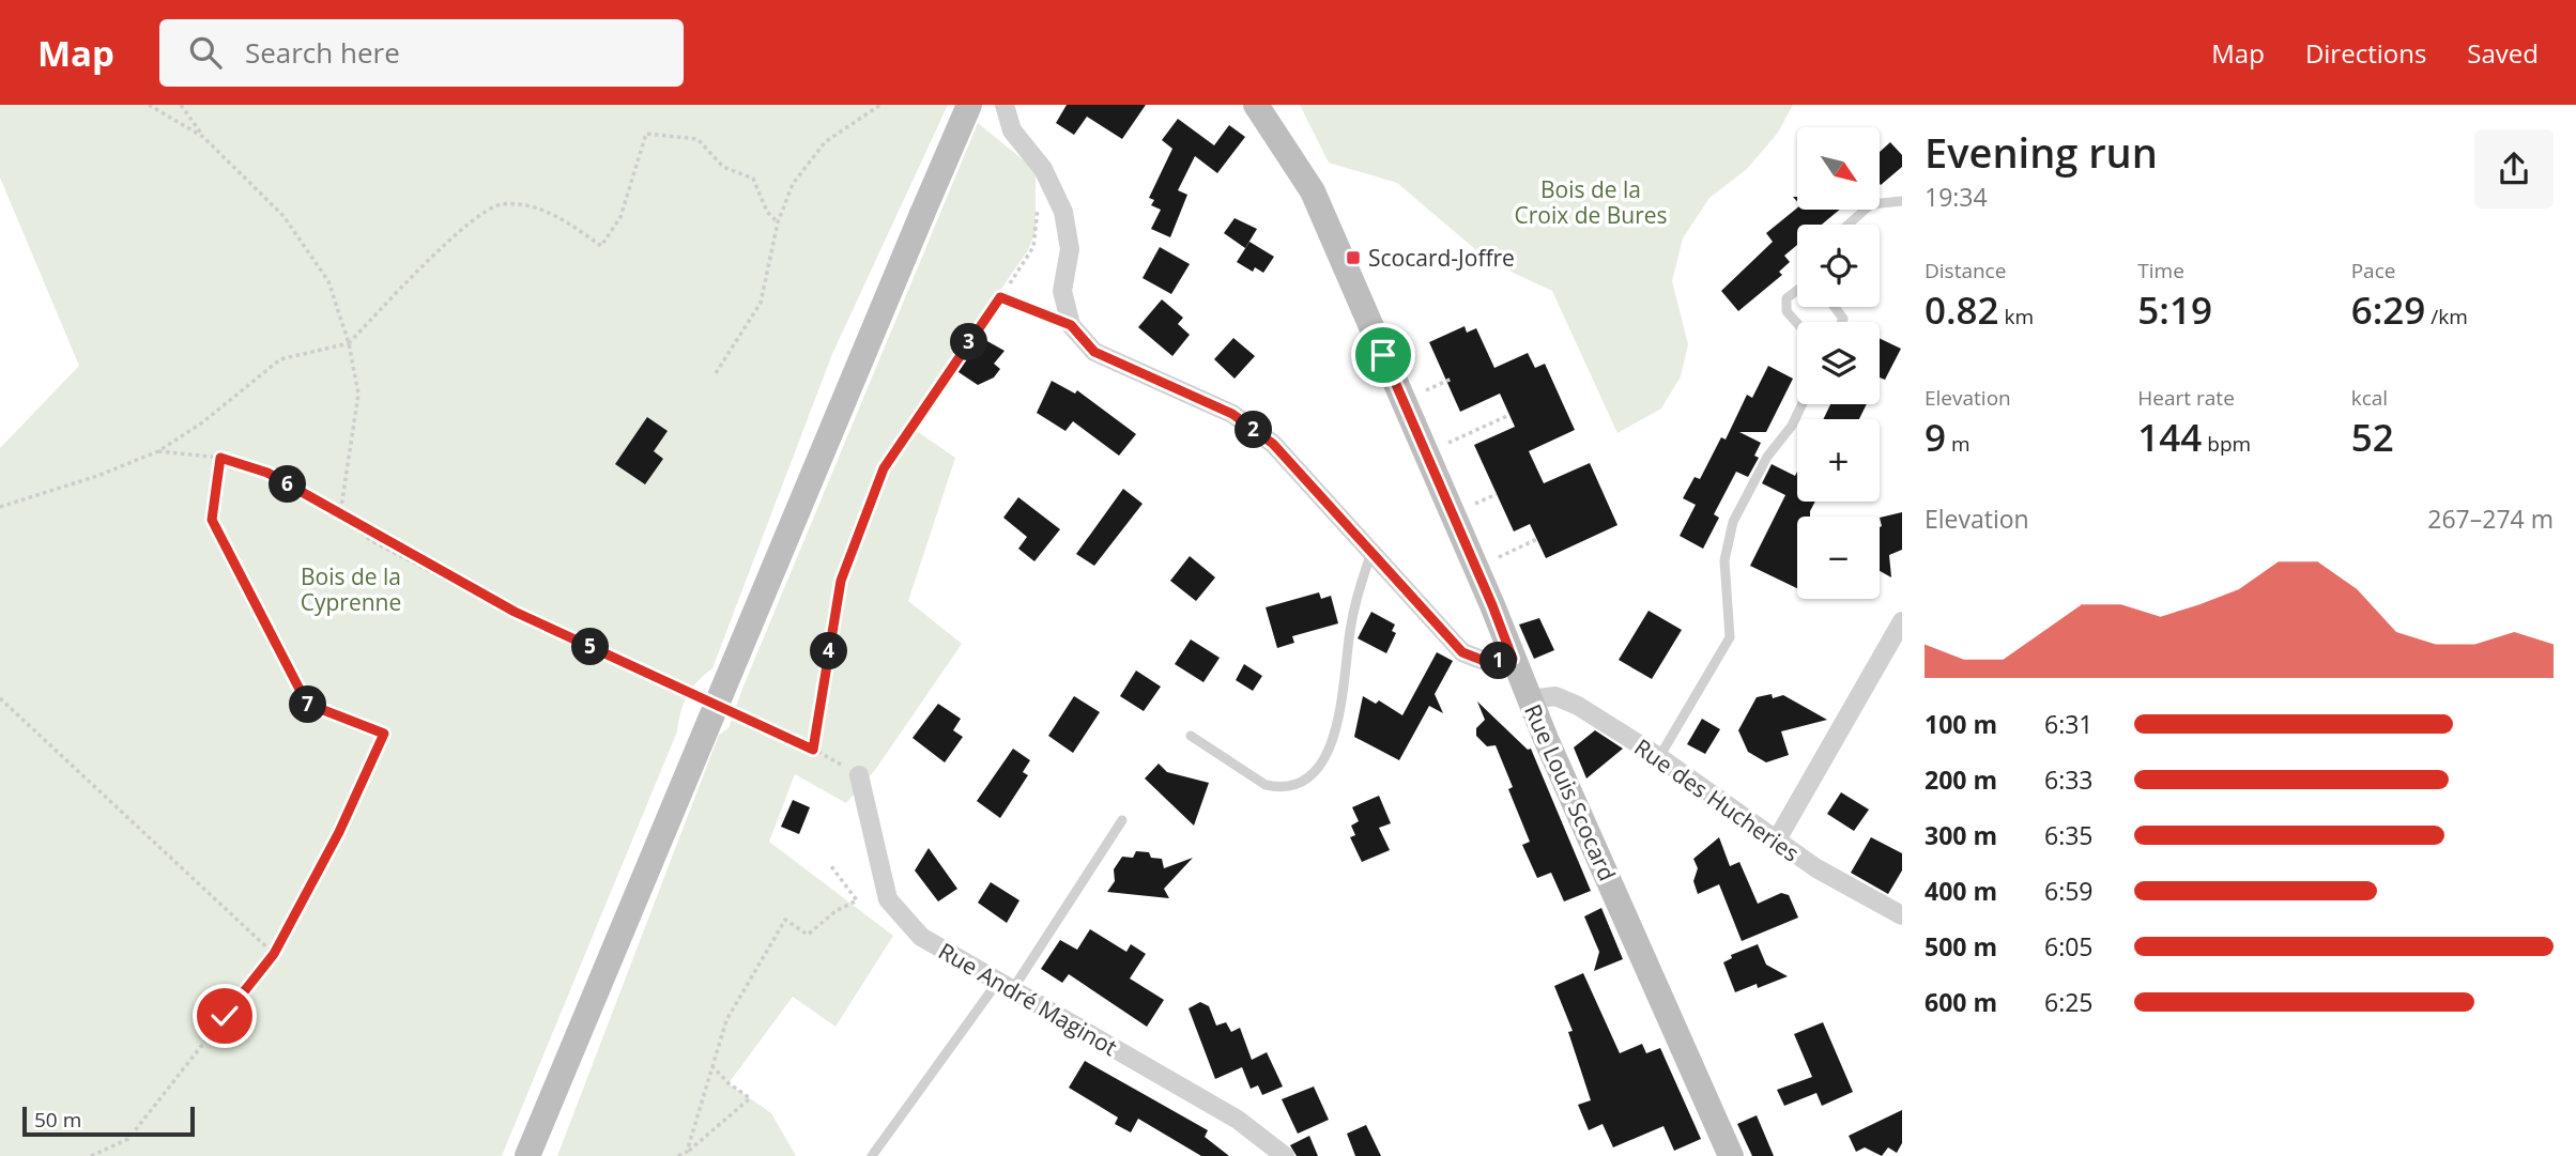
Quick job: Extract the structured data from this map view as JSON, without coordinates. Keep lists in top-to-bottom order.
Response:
{
  "streets": {
    "main road": ["Rue Louis Scocard"],
    "street": ["Rue des Hucheries", "Rue André Maginot"]
  },
  "crossings": [
    ["Rue Louis Scocard", "Rue des Hucheries"]
  ],
  "parks": ["Bois de la Croix de Bures", "Bois de la Cyprenne"],
  "places": {
    "transit": ["Scocard-Joffre"]
  },
  "scale_bar": "50 m",
  "north": "bottom right",
  "page": {
    "header": "Map",
    "search": "Search here",
    "nav": ["Map", "Directions", "Saved"],
    "heading": ["Evening run", "19:34"],
    "map_buttons": ["+", "−"],
    "stats": [
      ["Distance", "0.82 km"],
      ["Time", "5:19"],
      ["Pace", "6:29 /km"],
      ["Elevation", "9 m"],
      ["Heart rate", "144 bpm"],
      ["kcal", "52"]
    ],
    "pins": [
      "3",
      "2",
      "6",
      "5",
      "4",
      "1",
      "7"
    ],
    "chart": ["Elevation", "267–274 m"],
    "list": [
      {
        "name": "100 m",
        "note": "6:31"
      },
      {
        "name": "200 m",
        "note": "6:33"
      },
      {
        "name": "300 m",
        "note": "6:35"
      },
      {
        "name": "400 m",
        "note": "6:59"
      },
      {
        "name": "500 m",
        "note": "6:05"
      },
      {
        "name": "600 m",
        "note": "6:25"
      }
    ],
    "scale": "50 m"
  }
}
